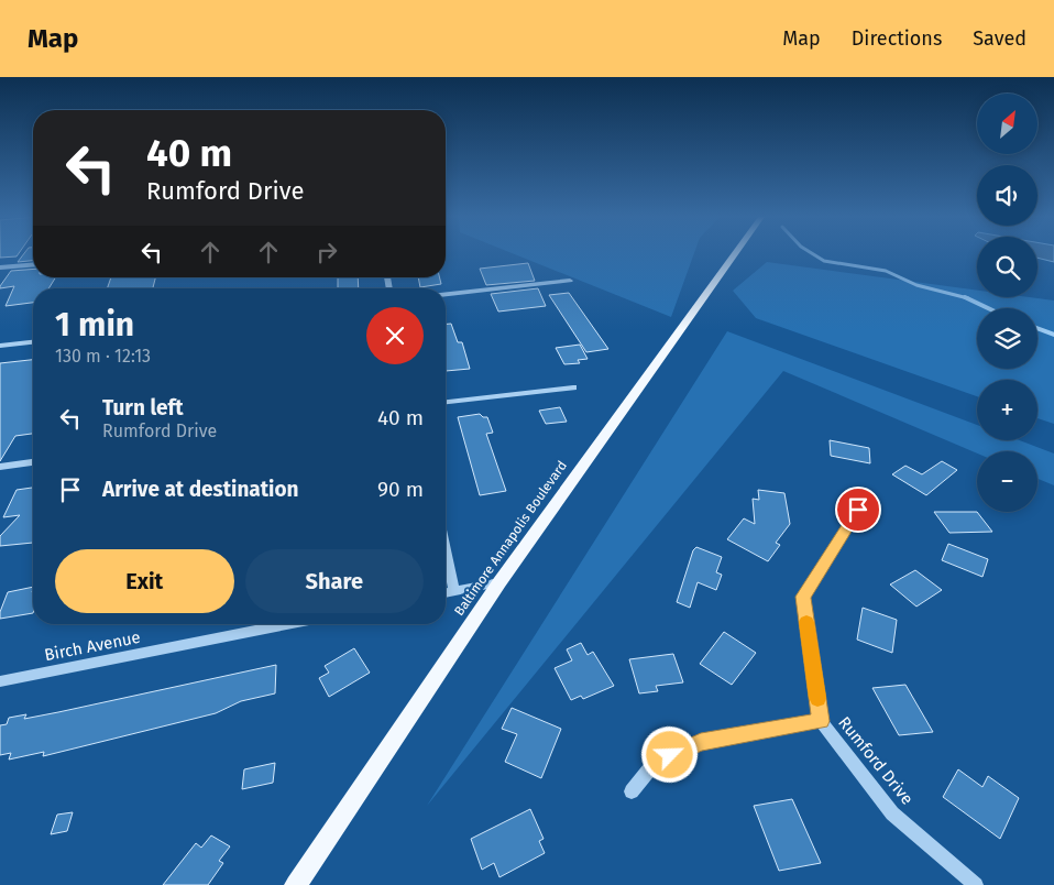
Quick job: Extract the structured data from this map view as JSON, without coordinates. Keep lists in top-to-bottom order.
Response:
{
  "streets": {
    "main road": ["Baltimore Annapolis Boulevard"],
    "street": ["Birch Avenue", "Rumford Drive"]
  },
  "north": "top right",
  "page": {
    "header": "Map",
    "nav": ["Map", "Directions", "Saved"],
    "map_buttons": ["+", "−"],
    "turn": ["40 m", "Rumford Drive"],
    "heading": ["1 min", "130 m · 12:13"],
    "list": [
      {
        "name": "Turn left",
        "note": "Rumford Drive",
        "value": "40 m"
      },
      {
        "name": "Arrive at destination",
        "value": "90 m"
      }
    ],
    "buttons": ["Exit", "Share"]
  }
}
